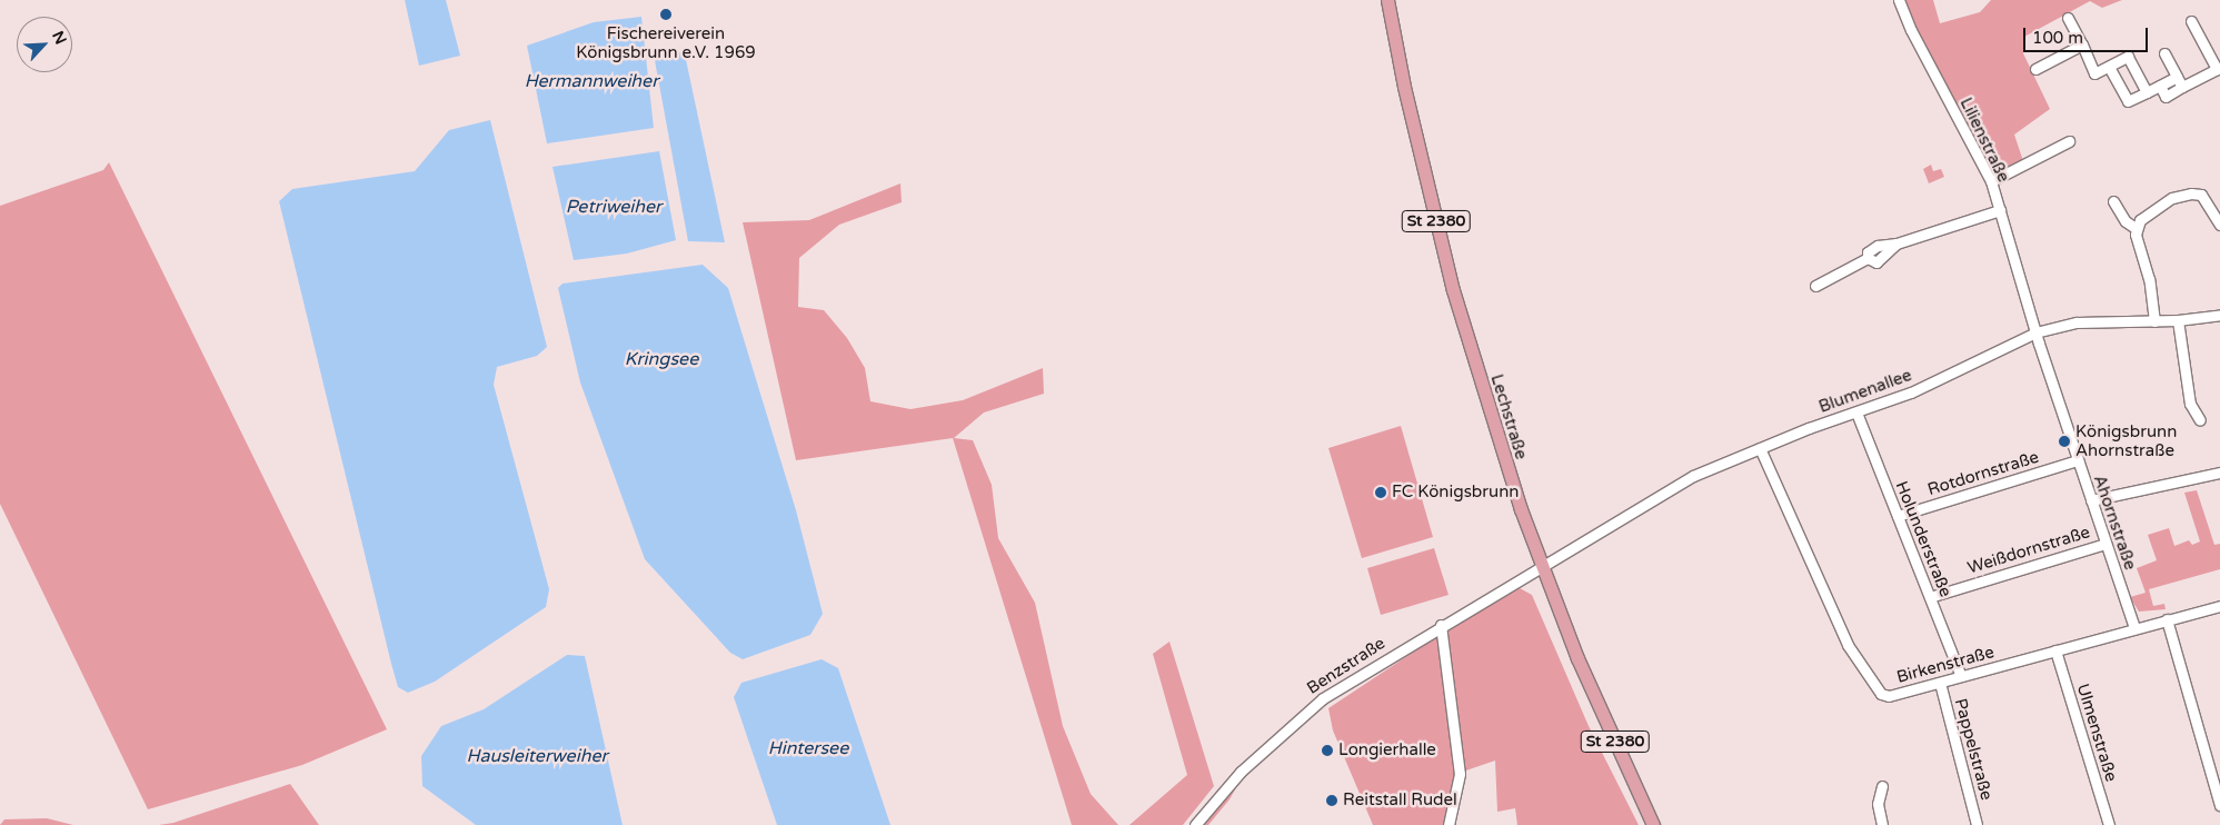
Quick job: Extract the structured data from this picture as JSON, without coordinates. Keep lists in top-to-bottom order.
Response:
{
  "streets": {
    "main road": ["St 2380", "Lechstraße"],
    "street": [
      "Lilienstraße",
      "Blumenallee",
      "Rotdornstraße",
      "Ahornstraße",
      "Holunderstraße",
      "Weißdornstraße",
      "Birkenstraße",
      "Benzstraße",
      "Ulmenstraße",
      "Pappelstraße"
    ]
  },
  "crossings": [
    ["Lilienstraße", "Blumenallee"],
    ["Lilienstraße", "Ahornstraße"],
    ["Blumenallee", "Lechstraße"],
    ["Blumenallee", "Ahornstraße"],
    ["Blumenallee", "Holunderstraße"],
    ["Blumenallee", "Birkenstraße"],
    ["Blumenallee", "Benzstraße"],
    ["Lechstraße", "Benzstraße"],
    ["Rotdornstraße", "Ahornstraße"],
    ["Rotdornstraße", "Holunderstraße"],
    ["Ahornstraße", "Weißdornstraße"],
    ["Ahornstraße", "Birkenstraße"],
    ["Holunderstraße", "Weißdornstraße"],
    ["Holunderstraße", "Birkenstraße"],
    ["Birkenstraße", "Ulmenstraße"],
    ["Birkenstraße", "Pappelstraße"]
  ],
  "water": [
    "Hermannweiher",
    "Petriweiher",
    "Kringsee",
    "Hintersee",
    "Hausleiterweiher"
  ],
  "places": [
    "Fischereiverein Königsbrunn e.V. 1969",
    "Königsbrunn Ahornstraße",
    "FC Königsbrunn",
    "Longierhalle",
    "Reitstall Rudel"
  ],
  "scale_bar": "100 m",
  "north": "top right"
}
